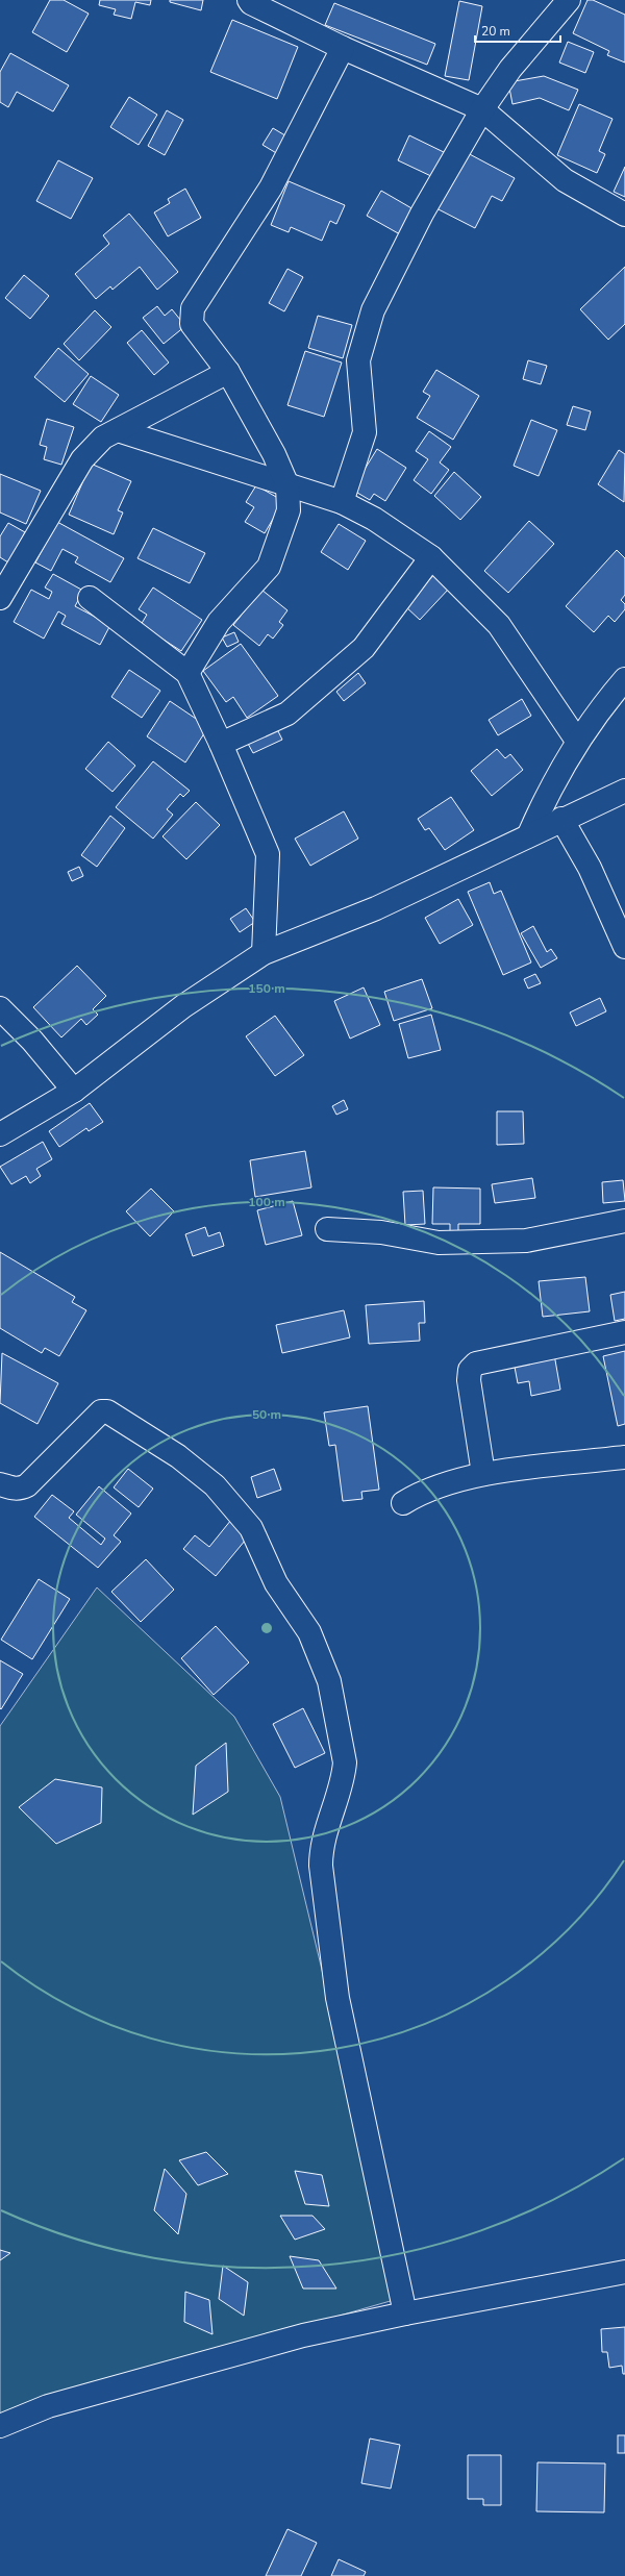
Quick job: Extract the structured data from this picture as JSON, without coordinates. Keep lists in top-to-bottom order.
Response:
{
  "scale_bar": "20 m",
  "rings": ["150 m", "100 m", "50 m"]
}
